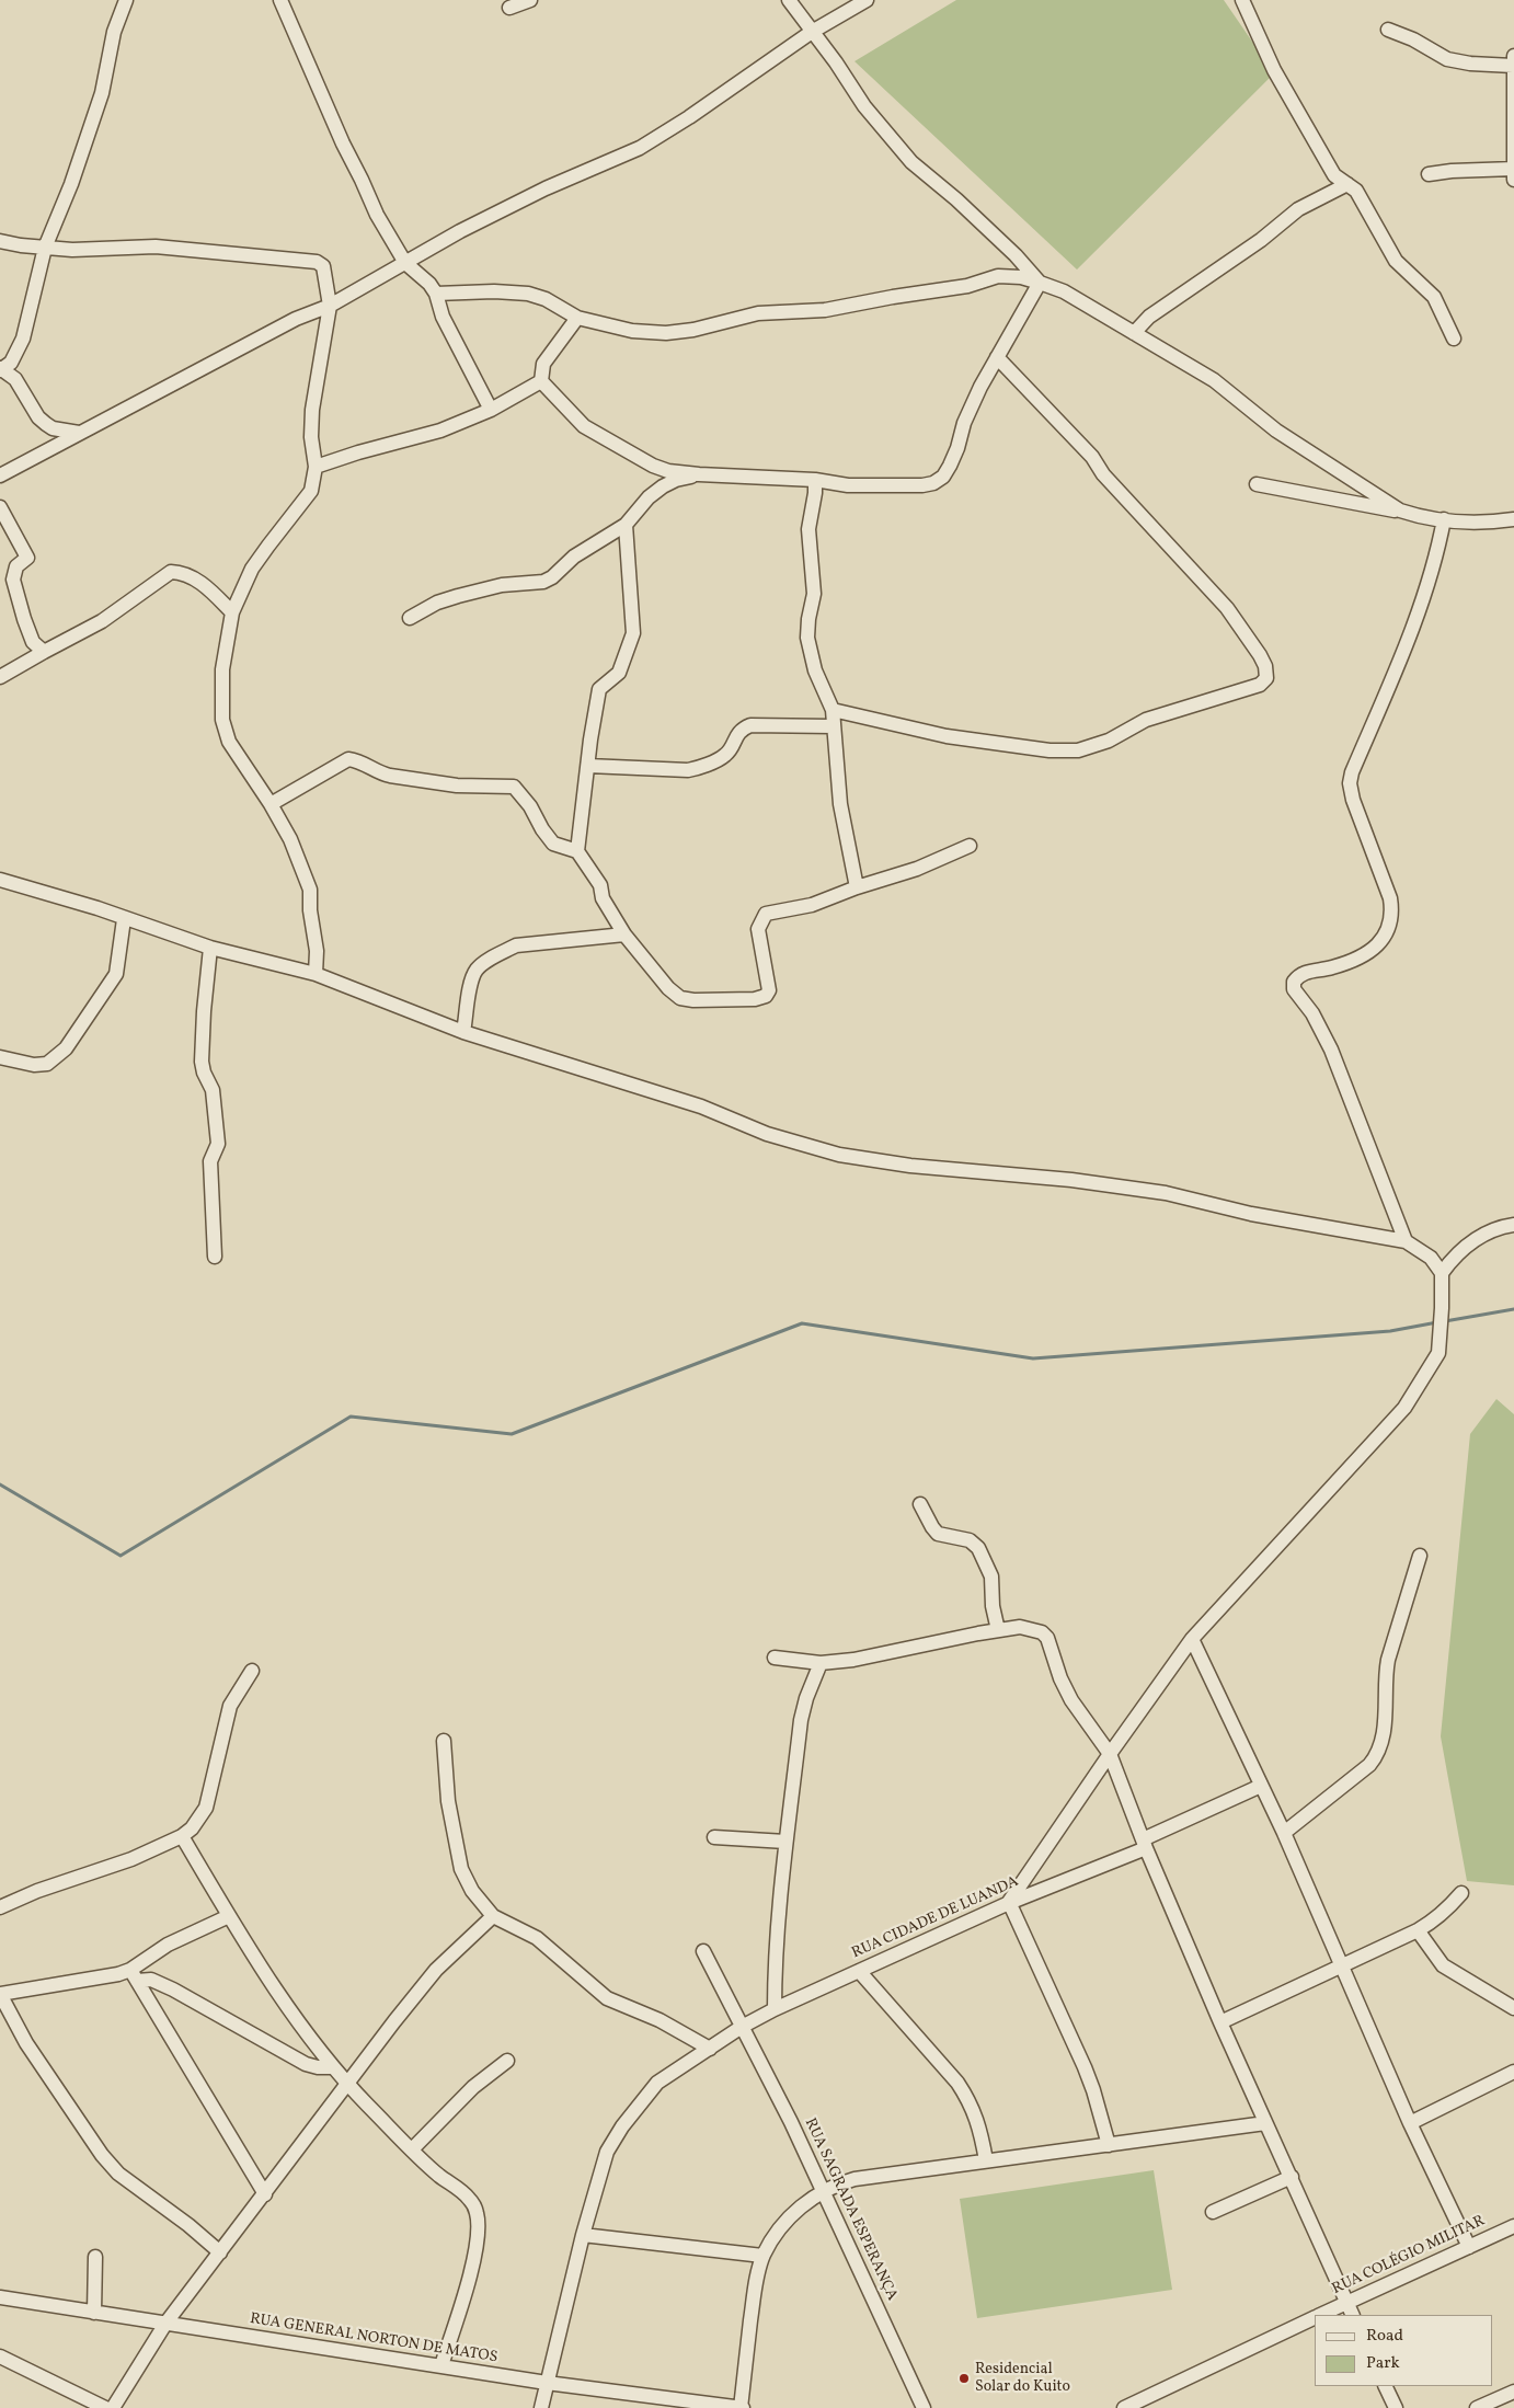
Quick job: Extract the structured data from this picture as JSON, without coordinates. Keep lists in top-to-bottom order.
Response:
{
  "streets": {
    "street": [
      "RUA CIDADE DE LUANDA",
      "RUA SAGRADA ESPERANÇA",
      "RUA COLÉGIO MILITAR",
      "RUA GENERAL NORTON DE MATOS"
    ]
  },
  "crossings": [
    ["RUA CIDADE DE LUANDA", "RUA SAGRADA ESPERANÇA"],
    ["RUA CIDADE DE LUANDA", "RUA GENERAL NORTON DE MATOS"]
  ],
  "places": ["Residencial Solar do Kuito"],
  "legend": ["Road", "Park"]
}
